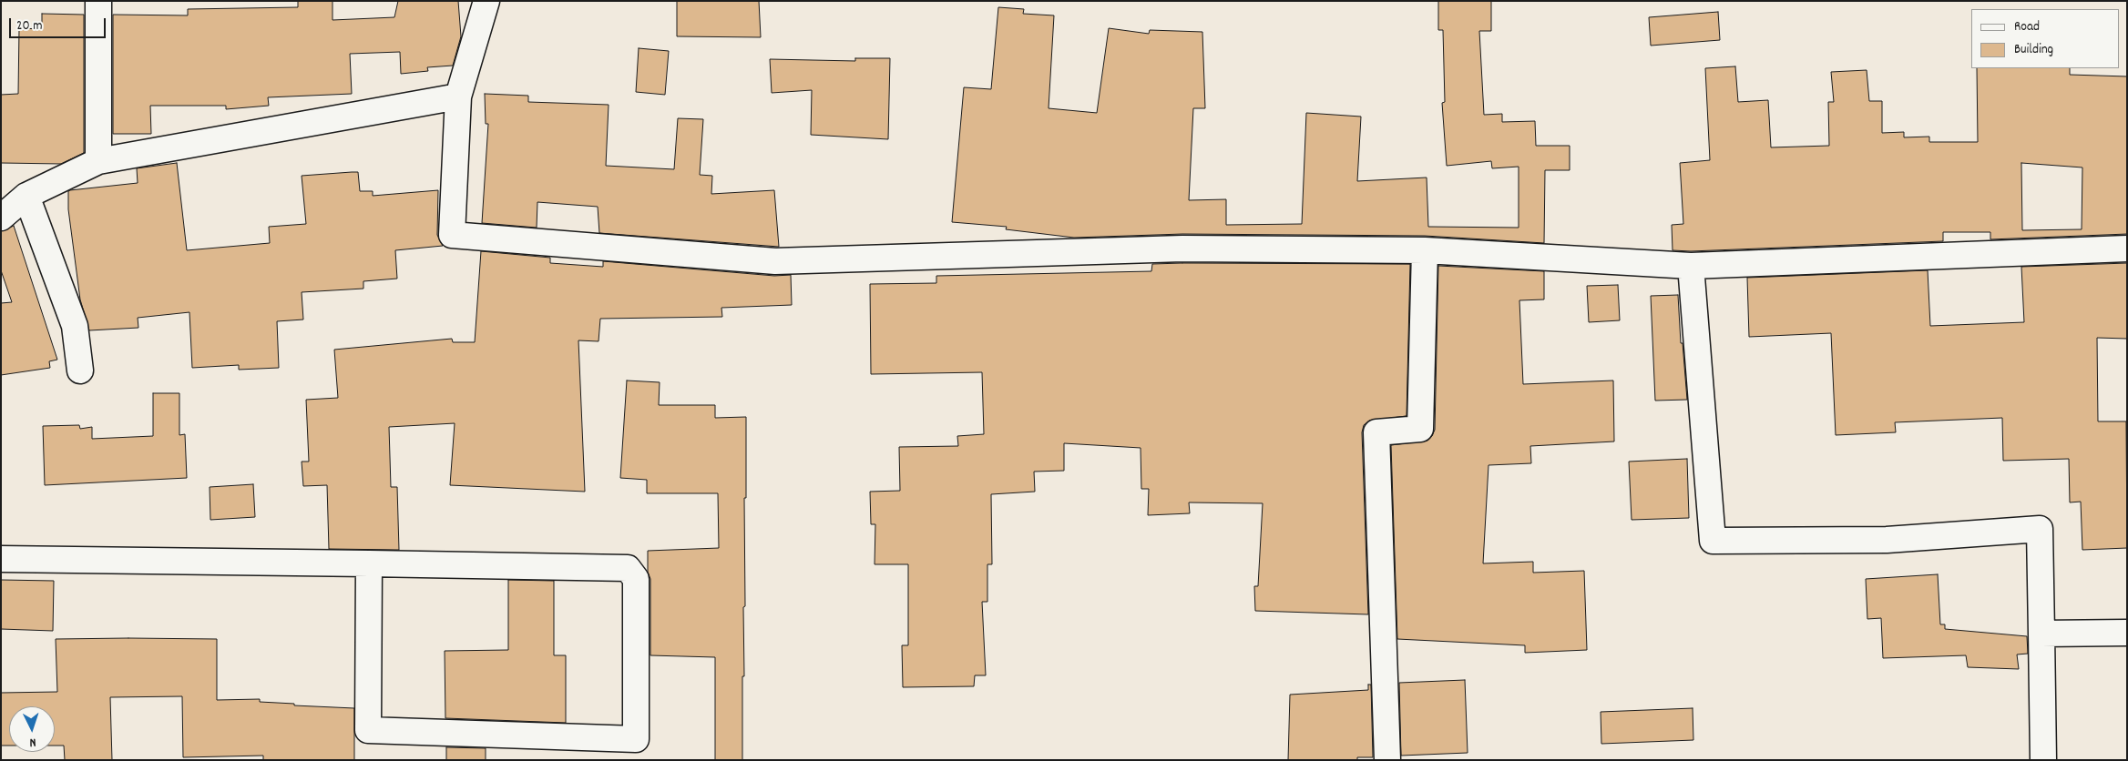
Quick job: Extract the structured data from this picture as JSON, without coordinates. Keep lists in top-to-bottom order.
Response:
{
  "legend": ["Road", "Building"],
  "scale_bar": "20 m",
  "north": "bottom"
}
